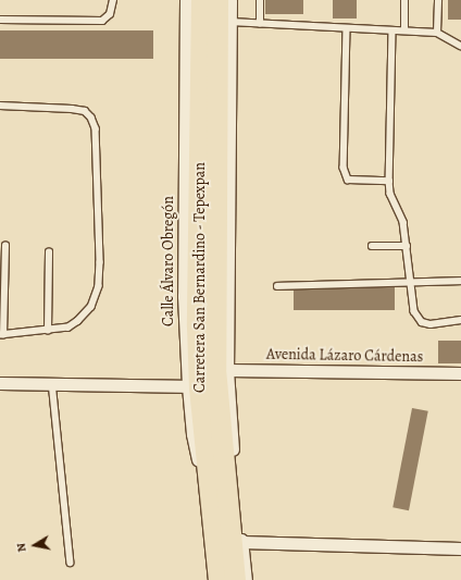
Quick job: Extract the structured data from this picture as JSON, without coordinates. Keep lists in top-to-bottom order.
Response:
{
  "streets": {
    "highway": ["Carretera San Bernardino - Tepexpan"],
    "street": ["Calle Álvaro Obregón", "Avenida Lázaro Cárdenas"]
  },
  "crossings": [
    ["Calle Álvaro Obregón", "Carretera San Bernardino - Tepexpan"]
  ],
  "north": "left"
}
